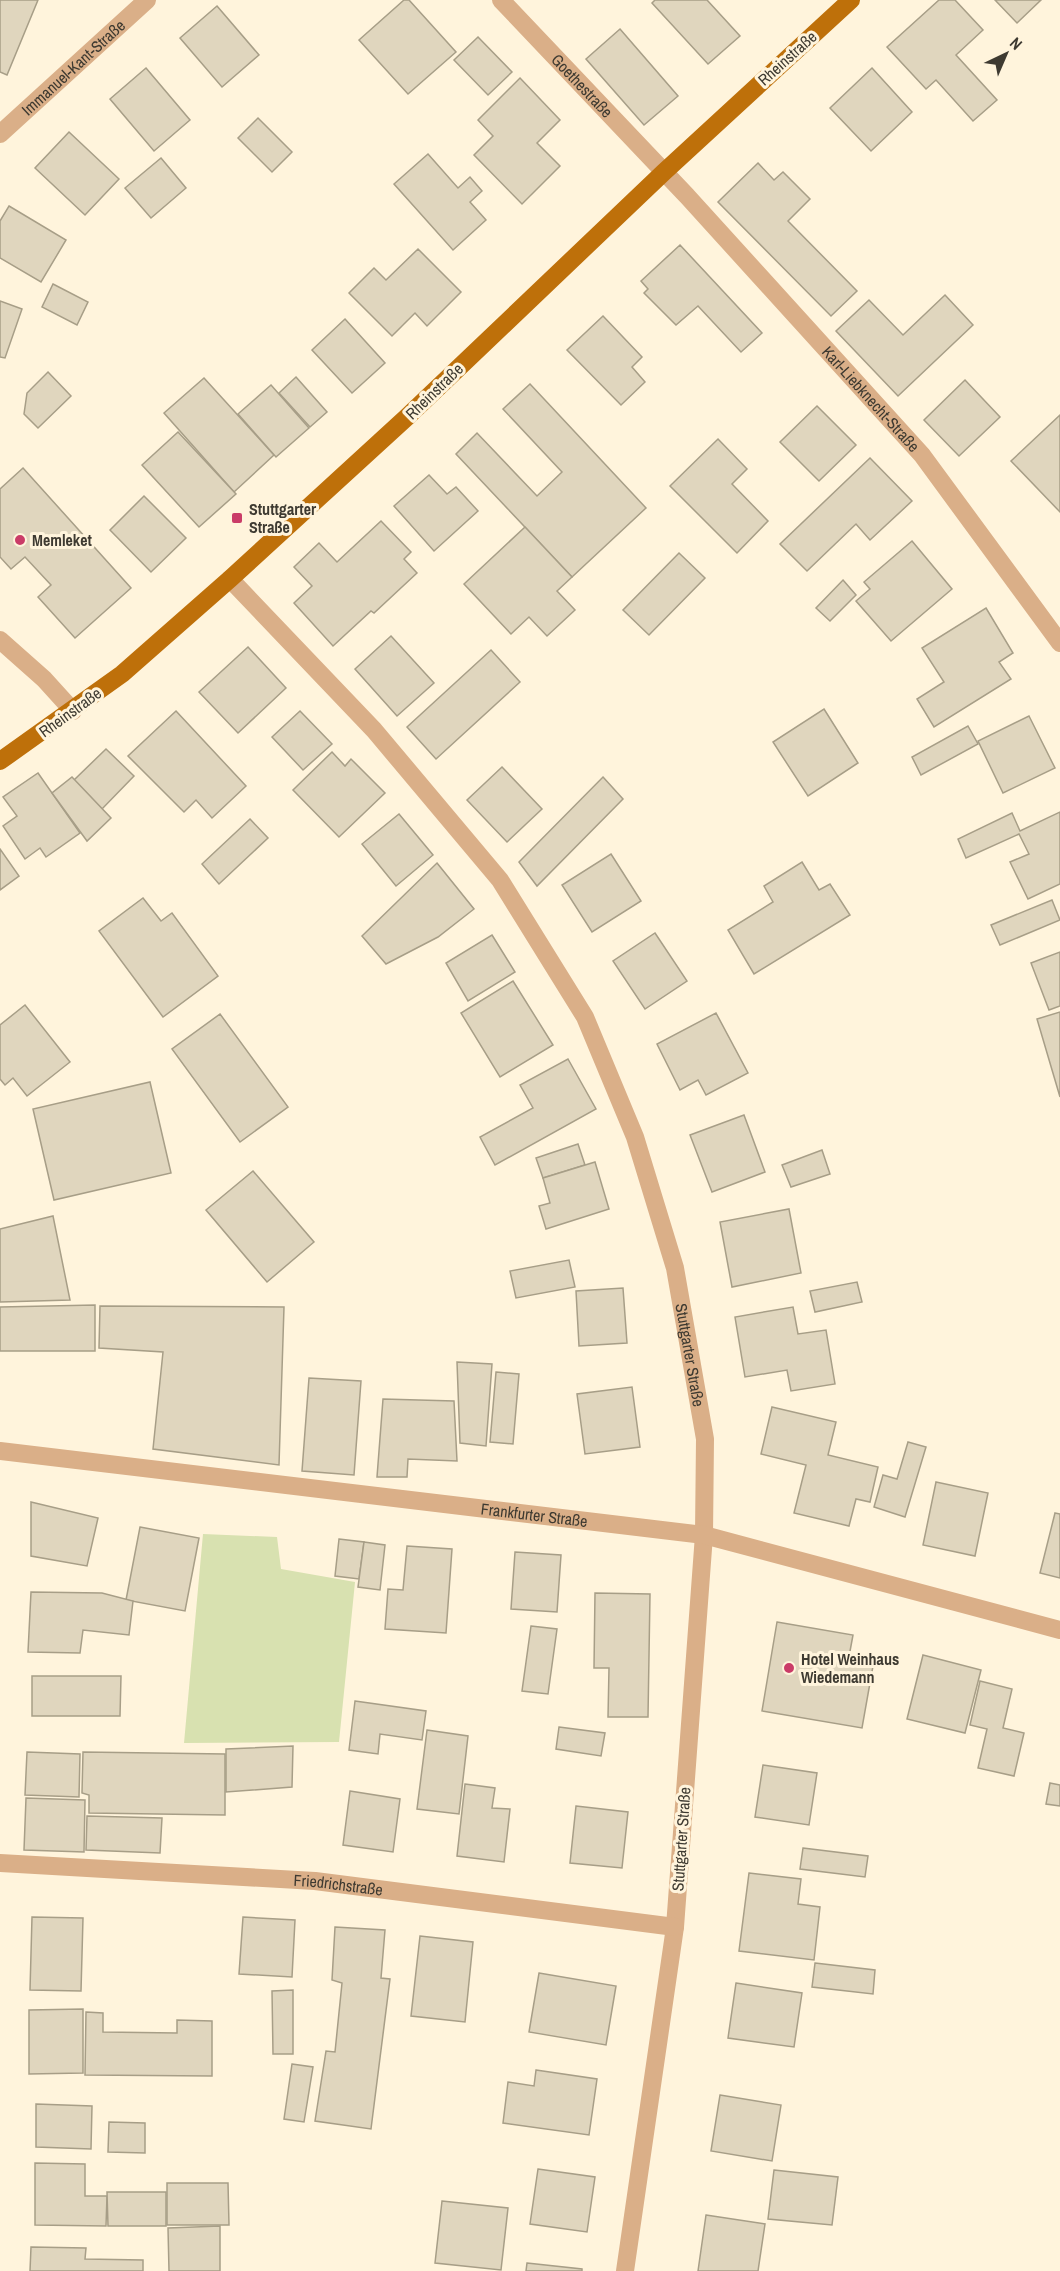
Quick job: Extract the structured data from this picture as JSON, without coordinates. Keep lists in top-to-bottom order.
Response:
{
  "streets": {
    "main road": ["Rheinstraße"],
    "street": [
      "Immanuel-Kant-Straße",
      "Goethestraße",
      "Karl-Liebknecht-Straße",
      "Stuttgarter Straße",
      "Frankfurter Straße",
      "Friedrichstraße"
    ]
  },
  "crossings": [
    ["Rheinstraße", "Goethestraße"],
    ["Rheinstraße", "Karl-Liebknecht-Straße"],
    ["Rheinstraße", "Stuttgarter Straße"],
    ["Goethestraße", "Karl-Liebknecht-Straße"],
    ["Stuttgarter Straße", "Frankfurter Straße"],
    ["Stuttgarter Straße", "Friedrichstraße"]
  ],
  "places": {
    "transit": ["Stuttgarter Straße"],
    "other": ["Memleket", "Hotel Weinhaus Wiedemann"]
  },
  "north": "top right"
}
